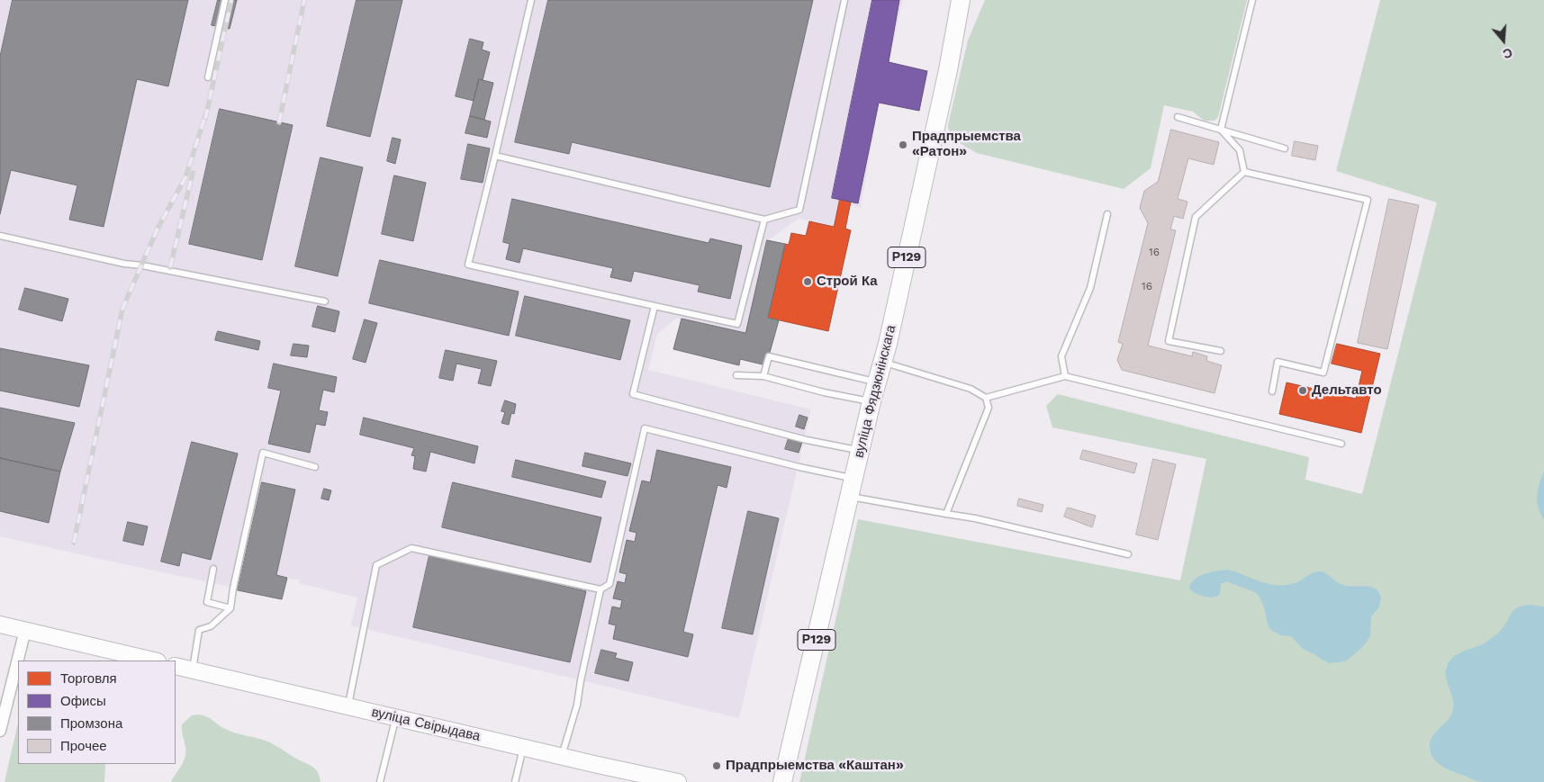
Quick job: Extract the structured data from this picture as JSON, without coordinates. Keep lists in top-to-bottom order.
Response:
{
  "streets": {
    "main road": ["Р129", "вуліца Фядзюнінскага", "вуліца Свірыдава"]
  },
  "places": [
    "Прадпрыемства «Ратон»",
    "Строй Ка",
    "Дельтавто",
    "Прадпрыемства «Каштан»"
  ],
  "house_numbers": ["16", "16"],
  "legend": [
    "Торговля",
    "Офисы",
    "Промзона",
    "Прочее"
  ],
  "north": "bottom"
}
